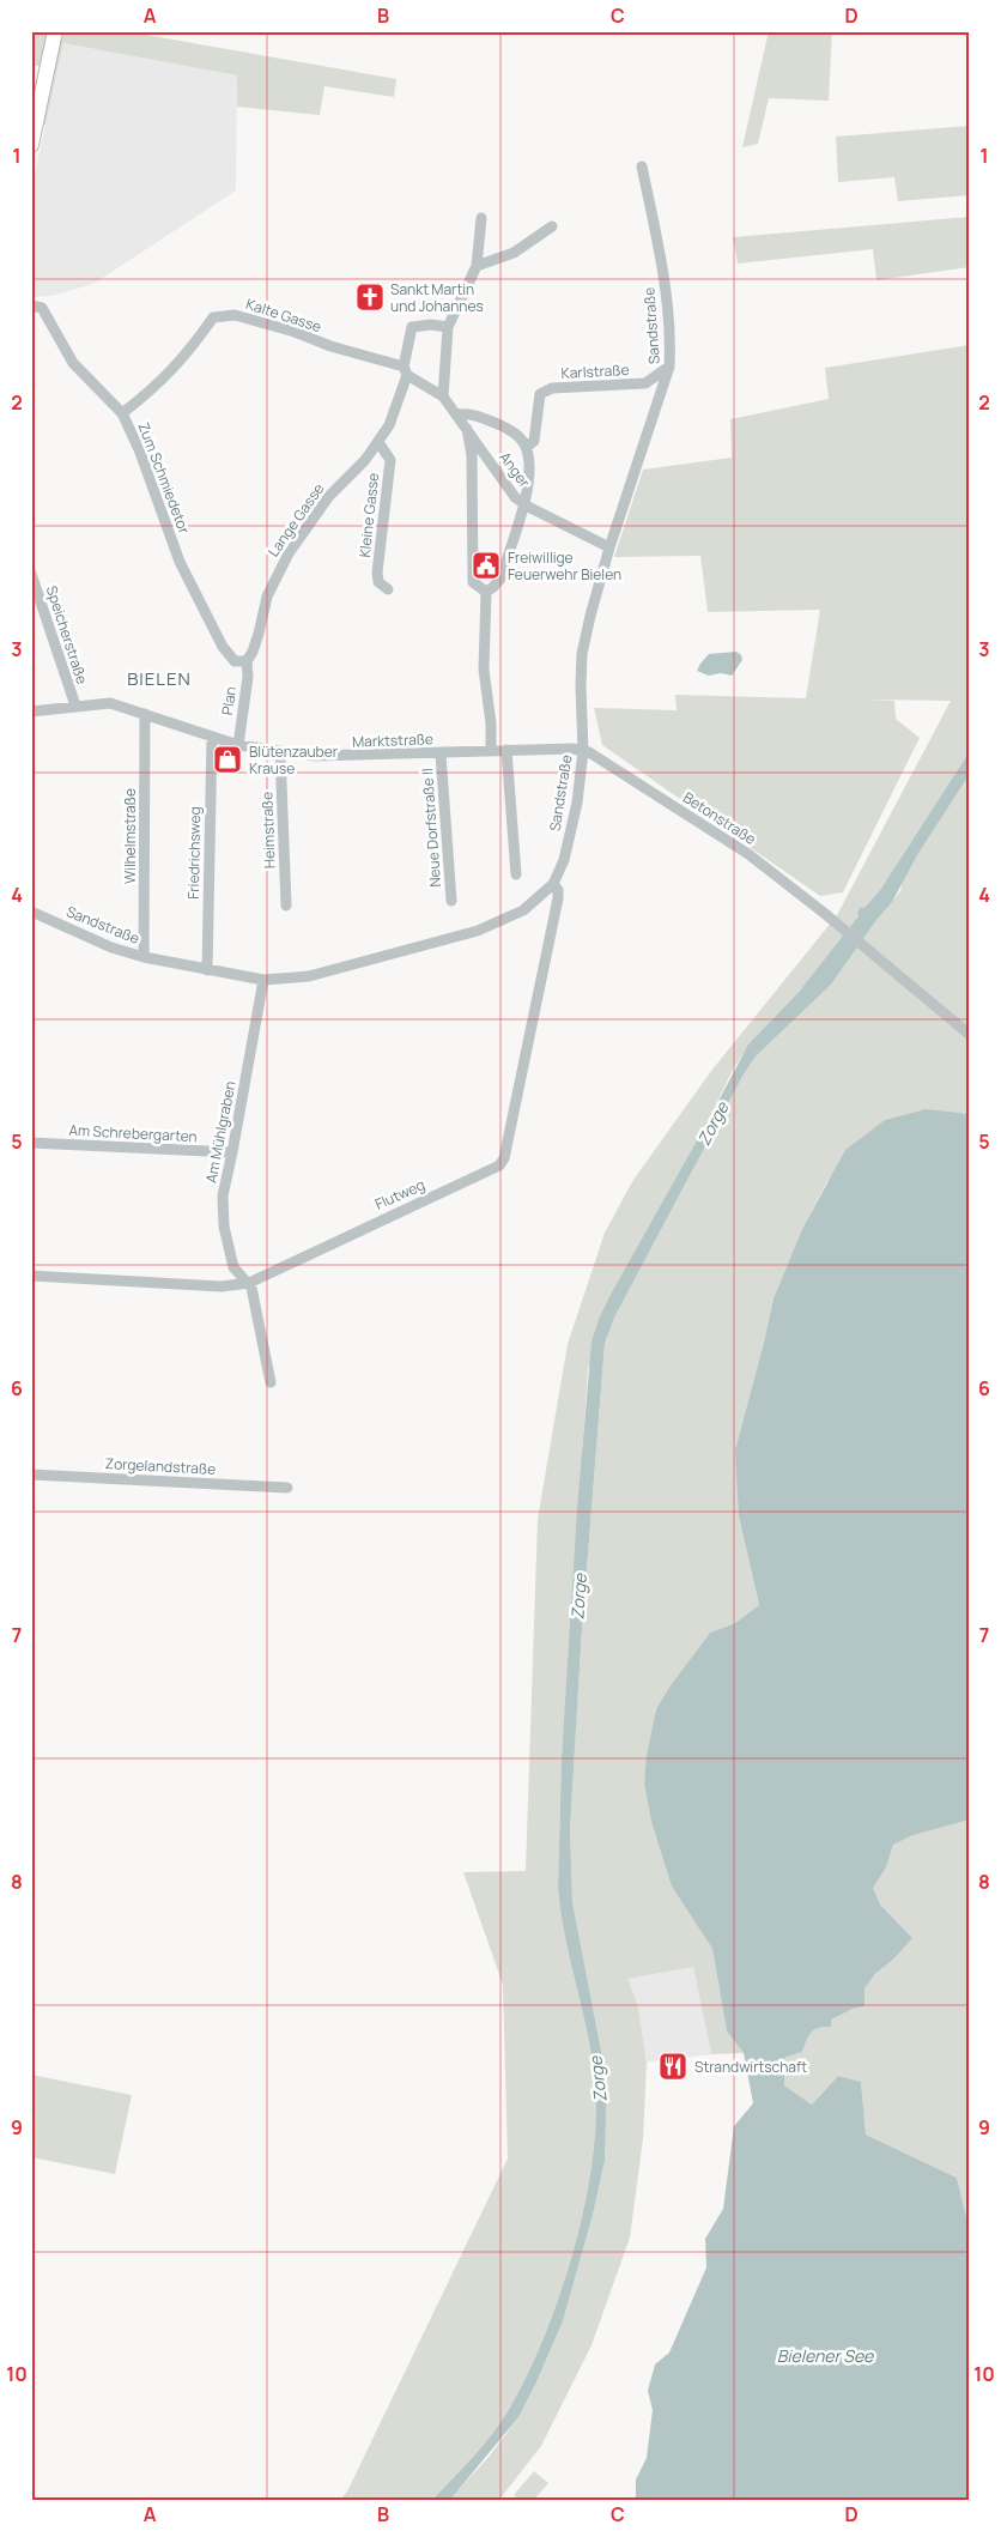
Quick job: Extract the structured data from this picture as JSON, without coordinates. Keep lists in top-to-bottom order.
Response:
{
  "streets": {
    "street": [
      "Kalte Gasse",
      "Sandstraße",
      "Karlstraße",
      "Anger",
      "Zum Schmiedetor",
      "Kleine Gasse",
      "Lange Gasse",
      "Speicherstraße",
      "Plan",
      "Marktstraße",
      "Betonstraße",
      "Neue Dorfstraße II",
      "Heimstraße",
      "Wilhelmstraße",
      "Friedrichsweg",
      "Am Mühlgraben",
      "Am Schrebergarten",
      "Flutweg",
      "Zorgelandstraße"
    ]
  },
  "crossings": [
    ["Kalte Gasse", "Anger"],
    ["Kalte Gasse", "Zum Schmiedetor"],
    ["Kalte Gasse", "Lange Gasse"],
    ["Sandstraße", "Karlstraße"],
    ["Sandstraße", "Marktstraße"],
    ["Sandstraße", "Betonstraße"],
    ["Sandstraße", "Wilhelmstraße"],
    ["Sandstraße", "Friedrichsweg"],
    ["Sandstraße", "Am Mühlgraben"],
    ["Sandstraße", "Flutweg"],
    ["Zum Schmiedetor", "Lange Gasse"],
    ["Zum Schmiedetor", "Plan"],
    ["Kleine Gasse", "Lange Gasse"],
    ["Lange Gasse", "Plan"],
    ["Speicherstraße", "Marktstraße"],
    ["Plan", "Marktstraße"],
    ["Marktstraße", "Betonstraße"],
    ["Marktstraße", "Neue Dorfstraße II"],
    ["Marktstraße", "Heimstraße"],
    ["Marktstraße", "Wilhelmstraße"],
    ["Marktstraße", "Friedrichsweg"],
    ["Am Mühlgraben", "Am Schrebergarten"],
    ["Am Mühlgraben", "Flutweg"]
  ],
  "districts": ["BIELEN"],
  "water": ["Zorge", "Bielener See"],
  "places": {
    "church": ["Sankt Martin und Johannes"],
    "public building": ["Freiwillige Feuerwehr Bielen"],
    "shop": ["Blütenzauber Krause"],
    "restaurant": ["Strandwirtschaft"]
  },
  "grid": {
    "columns": [
      "A",
      "B",
      "C",
      "D"
    ],
    "rows": [
      "1",
      "2",
      "3",
      "4",
      "5",
      "6",
      "7",
      "8",
      "9",
      "10"
    ]
  }
}
